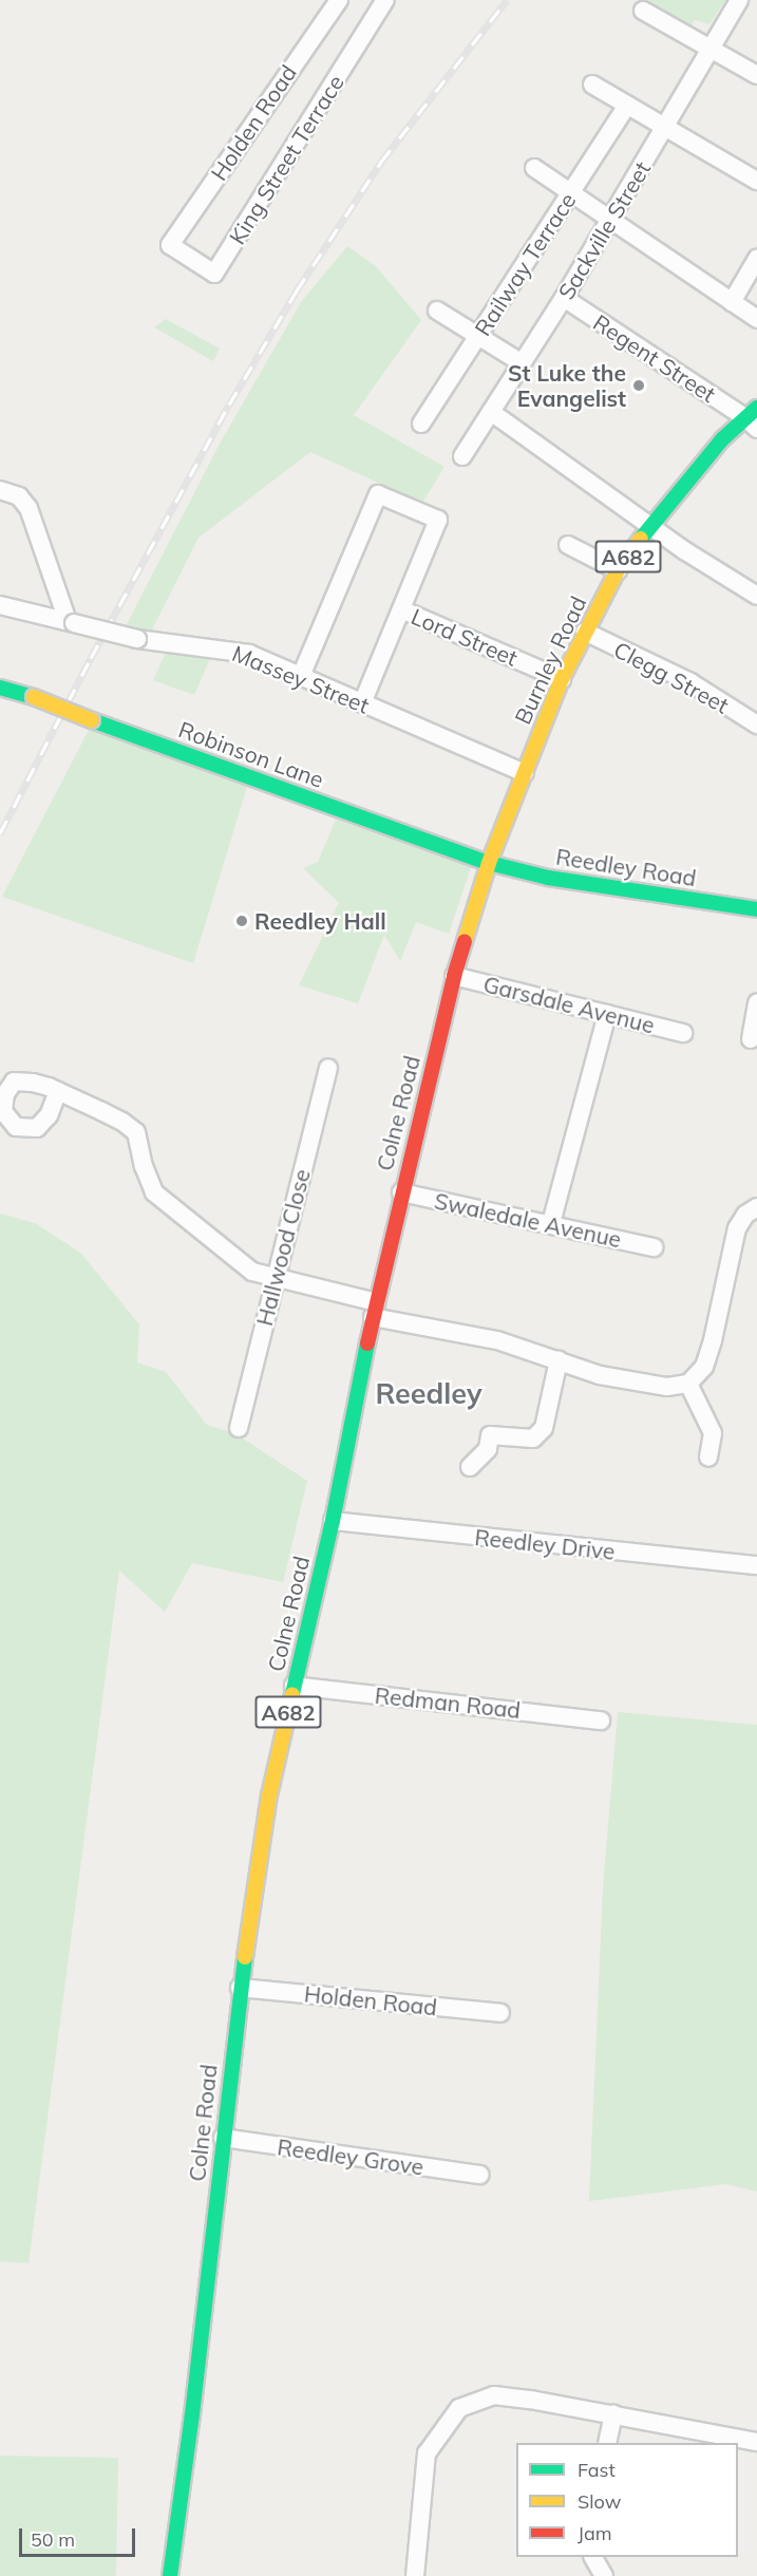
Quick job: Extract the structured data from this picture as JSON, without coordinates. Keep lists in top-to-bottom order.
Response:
{
  "streets": {
    "main road": [
      "A682",
      "Burnley Road",
      "Robinson Lane",
      "Reedley Road",
      "Colne Road"
    ],
    "street": [
      "Holden Road",
      "King Street Terrace",
      "Sackville Street",
      "Railway Terrace",
      "Regent Street",
      "Lord Street",
      "Clegg Street",
      "Massey Street",
      "Garsdale Avenue",
      "Swaledale Avenue",
      "Hallwood Close",
      "Reedley Drive",
      "Redman Road",
      "Reedley Grove"
    ]
  },
  "crossings": [
    ["Holden Road", "King Street Terrace"],
    ["Holden Road", "Colne Road"],
    ["Sackville Street", "Regent Street"],
    ["Regent Street", "Burnley Road"],
    ["Lord Street", "Burnley Road"],
    ["Burnley Road", "Clegg Street"],
    ["Burnley Road", "Massey Street"],
    ["Burnley Road", "Robinson Lane"],
    ["Burnley Road", "Reedley Road"],
    ["Burnley Road", "Colne Road"],
    ["Robinson Lane", "Reedley Road"],
    ["Robinson Lane", "Colne Road"],
    ["Reedley Road", "Colne Road"],
    ["Garsdale Avenue", "Colne Road"],
    ["Colne Road", "Swaledale Avenue"],
    ["Colne Road", "Reedley Drive"],
    ["Colne Road", "Redman Road"],
    ["Colne Road", "Reedley Grove"]
  ],
  "districts": ["Reedley"],
  "places": ["St Luke the Evangelist", "Reedley Hall"],
  "legend": ["Fast", "Slow", "Jam"],
  "scale_bar": "50 m"
}
